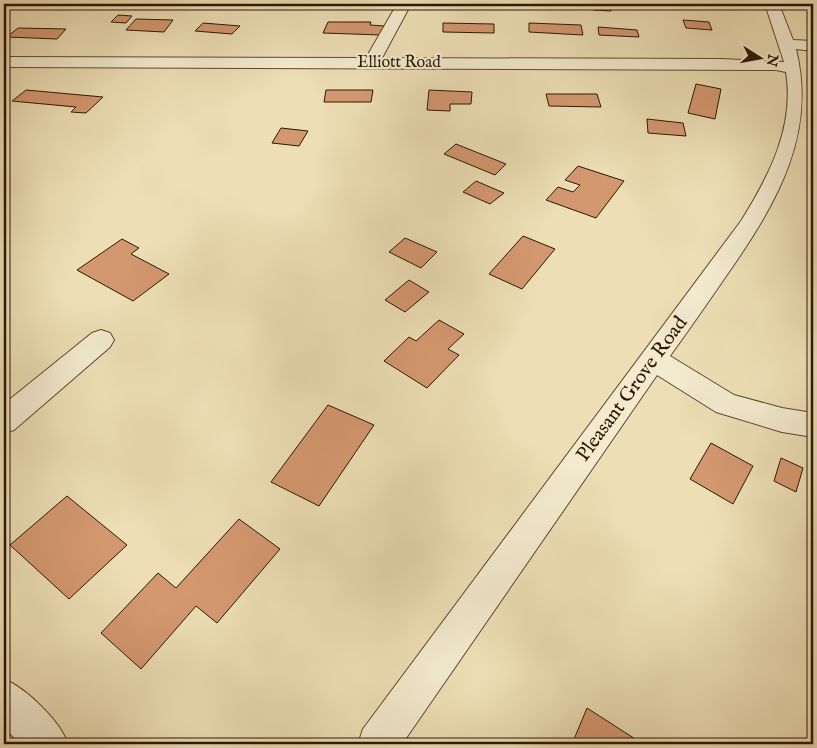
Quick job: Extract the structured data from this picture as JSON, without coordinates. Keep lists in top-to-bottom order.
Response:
{
  "streets": {
    "street": ["Elliott Road", "Pleasant Grove Road"]
  },
  "crossings": [
    ["Elliott Road", "Pleasant Grove Road"]
  ],
  "north": "right"
}
